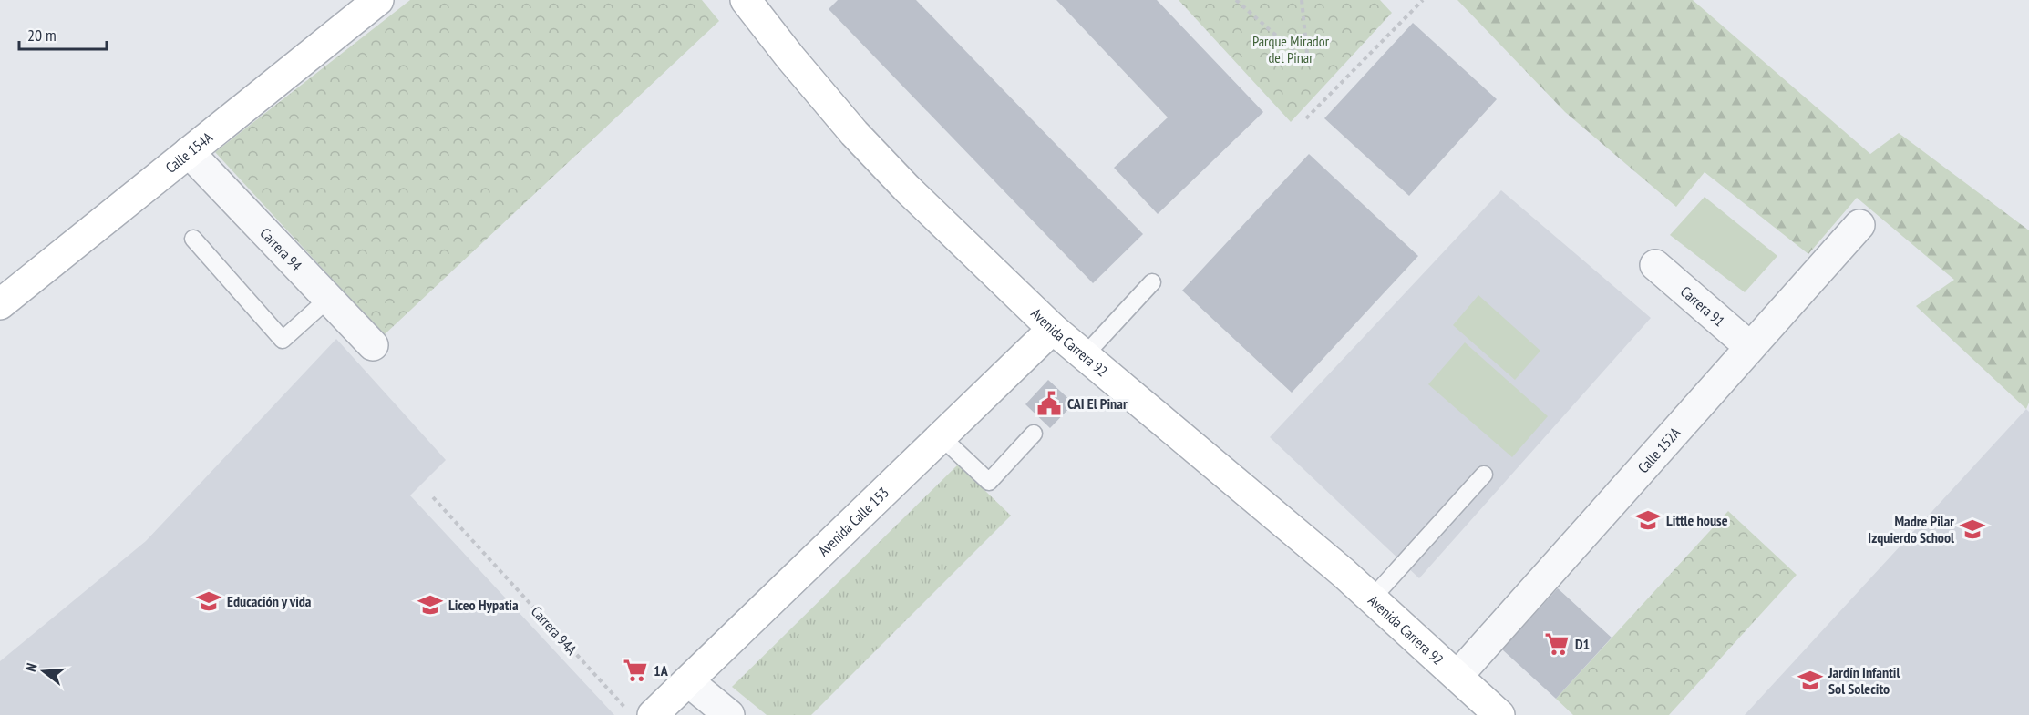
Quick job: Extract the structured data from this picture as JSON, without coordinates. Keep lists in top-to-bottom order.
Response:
{
  "streets": {
    "main road": ["Calle 154A", "Avenida Carrera 92", "Avenida Calle 153"],
    "street": ["Carrera 94", "Carrera 91", "Calle 152A"],
    "path": ["Carrera 94A"]
  },
  "crossings": [
    ["Calle 154A", "Carrera 94"],
    ["Carrera 91", "Calle 152A"],
    ["Avenida Carrera 92", "Calle 152A"],
    ["Avenida Carrera 92", "Avenida Calle 153"],
    ["Avenida Calle 153", "Carrera 94A"]
  ],
  "parks": ["Parque Mirador del Pinar"],
  "places": {
    "public building": ["CAI El Pinar"],
    "school or university": [
      "Little house",
      "Madre Pilar Izquierdo School",
      "Educación y vida",
      "Liceo Hypatia",
      "Jardín Infantil Sol Solecito"
    ],
    "supermarket": ["D1", "1A"]
  },
  "scale_bar": "20 m",
  "north": "left"
}
